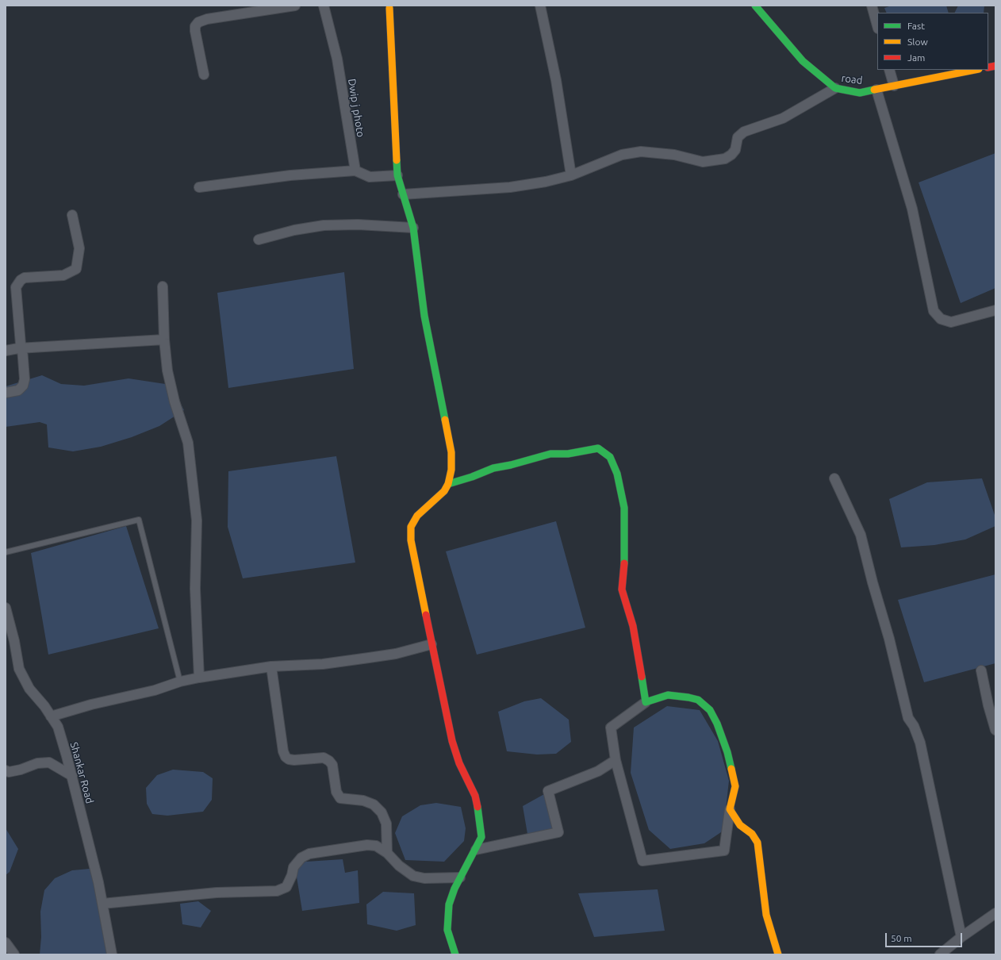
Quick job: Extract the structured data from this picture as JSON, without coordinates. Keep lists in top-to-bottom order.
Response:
{
  "streets": {
    "street": ["road", "Dwip j photo", "Shankar Road"]
  },
  "legend": ["Fast", "Slow", "Jam"],
  "scale_bar": "50 m"
}
